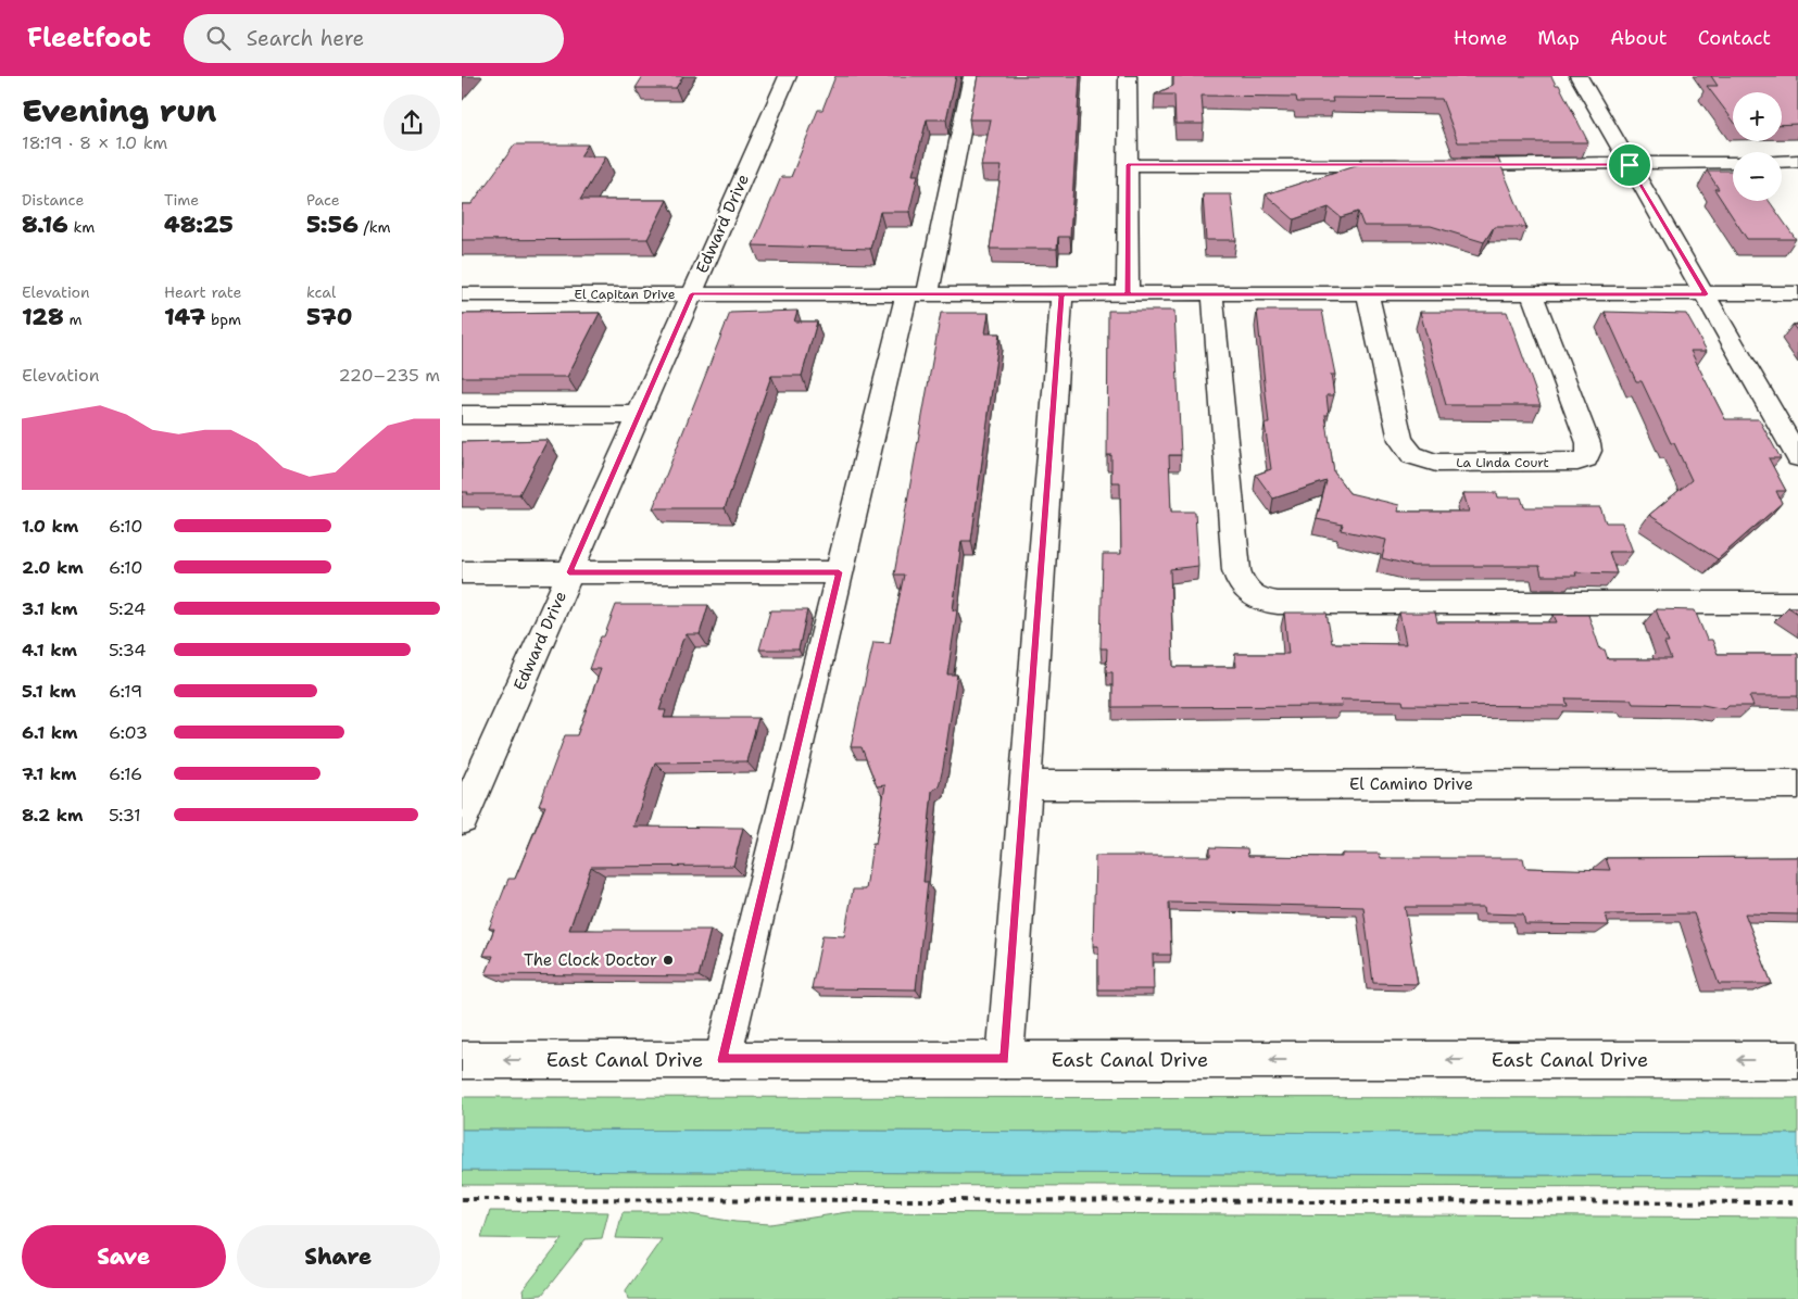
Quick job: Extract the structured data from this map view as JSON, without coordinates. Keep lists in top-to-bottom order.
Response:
{
  "streets": {
    "street": [
      "Edward Drive",
      "El Capitan Drive",
      "La Linda Court",
      "El Camino Drive",
      "East Canal Drive"
    ]
  },
  "crossings": [
    ["Edward Drive", "El Capitan Drive"],
    ["El Capitan Drive", "La Linda Court"]
  ],
  "one_way": ["East Canal Drive"],
  "places": ["The Clock Doctor"],
  "page": {
    "header": "Fleetfoot",
    "search": "Search here",
    "nav": [
      "Home",
      "Map",
      "About",
      "Contact"
    ],
    "heading": ["Evening run", "18:19 · 8 × 1.0 km"],
    "map_buttons": ["+", "−"],
    "stats": [
      ["Distance", "8.16 km"],
      ["Time", "48:25"],
      ["Pace", "5:56 /km"],
      ["Elevation", "128 m"],
      ["Heart rate", "147 bpm"],
      ["kcal", "570"]
    ],
    "chart": ["Elevation", "220–235 m"],
    "list": [
      {
        "name": "1.0 km",
        "note": "6:10"
      },
      {
        "name": "2.0 km",
        "note": "6:10"
      },
      {
        "name": "3.1 km",
        "note": "5:24"
      },
      {
        "name": "4.1 km",
        "note": "5:34"
      },
      {
        "name": "5.1 km",
        "note": "6:19"
      },
      {
        "name": "6.1 km",
        "note": "6:03"
      },
      {
        "name": "7.1 km",
        "note": "6:16"
      },
      {
        "name": "8.2 km",
        "note": "5:31"
      }
    ],
    "buttons": ["Save", "Share"]
  }
}
